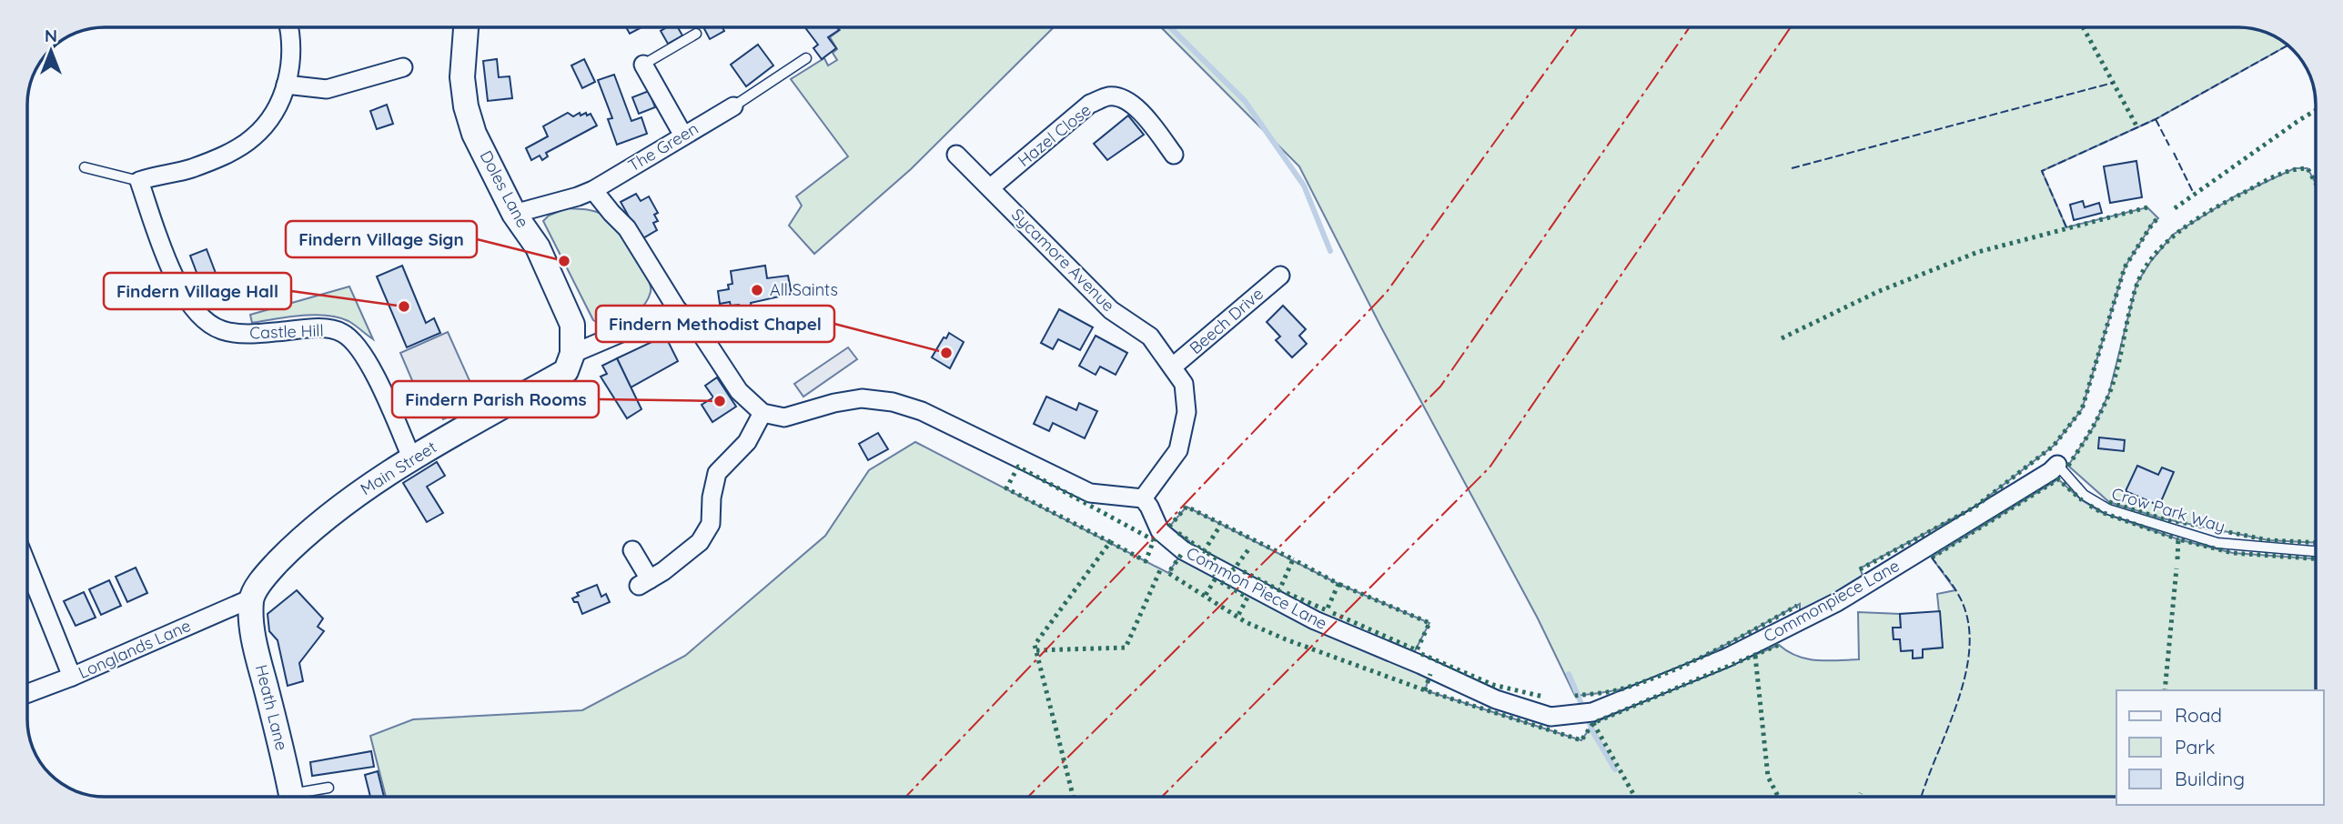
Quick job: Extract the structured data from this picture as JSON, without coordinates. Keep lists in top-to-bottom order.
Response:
{
  "streets": {
    "street": [
      "Hazel Close",
      "The Green",
      "Doles Lane",
      "Sycamore Avenue",
      "Beech Drive",
      "Castle Hill",
      "Main Street",
      "Common Piece Lane",
      "Commonpiece Lane",
      "Longlands Lane",
      "Heath Lane"
    ],
    "lane": ["Crow Park Way"]
  },
  "crossings": [
    ["Hazel Close", "Sycamore Avenue"],
    ["The Green", "Doles Lane"],
    ["Doles Lane", "Main Street"],
    ["Sycamore Avenue", "Beech Drive"],
    ["Sycamore Avenue", "Common Piece Lane"],
    ["Castle Hill", "Main Street"],
    ["Main Street", "Longlands Lane"],
    ["Main Street", "Heath Lane"],
    ["Crow Park Way", "Commonpiece Lane"],
    ["Common Piece Lane", "Commonpiece Lane"],
    ["Longlands Lane", "Heath Lane"]
  ],
  "places": [
    "Findern Village Sign",
    "All Saints",
    "Findern Village Hall",
    "Findern Methodist Chapel",
    "Findern Parish Rooms"
  ],
  "legend": ["Road", "Park", "Building"],
  "north": "top"
}
